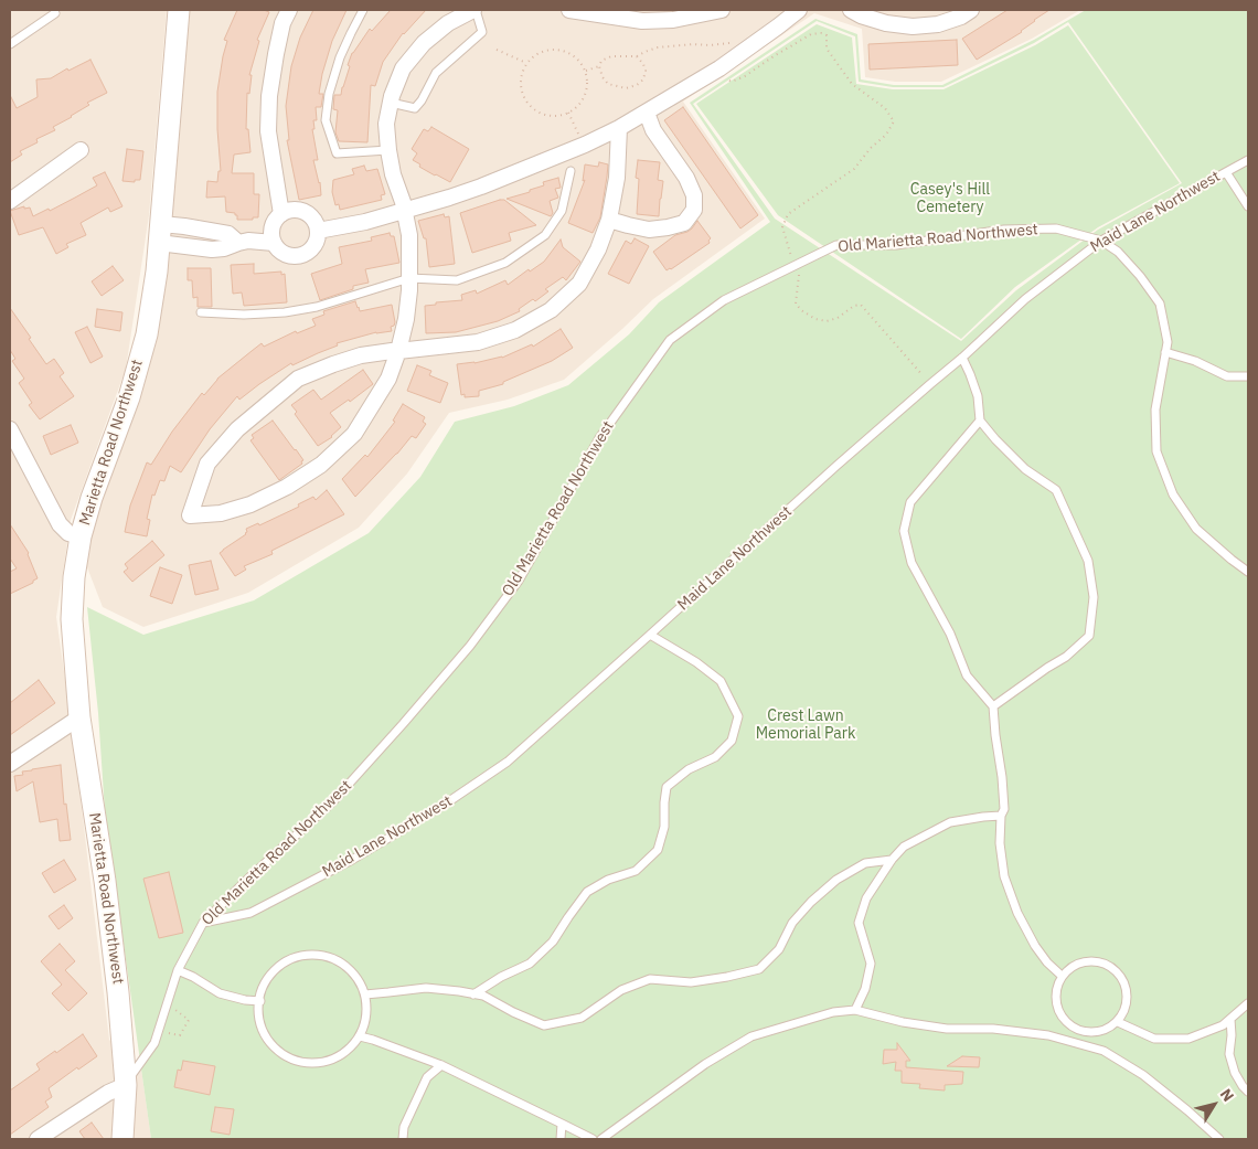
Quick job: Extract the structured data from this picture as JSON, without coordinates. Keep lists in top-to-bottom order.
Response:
{
  "streets": {
    "main road": ["Marietta Road Northwest"],
    "lane": ["Maid Lane Northwest", "Old Marietta Road Northwest"]
  },
  "crossings": [
    ["Maid Lane Northwest", "Old Marietta Road Northwest"],
    ["Old Marietta Road Northwest", "Marietta Road Northwest"]
  ],
  "parks": ["Casey's Hill Cemetery", "Crest Lawn Memorial Park"],
  "north": "top right"
}
